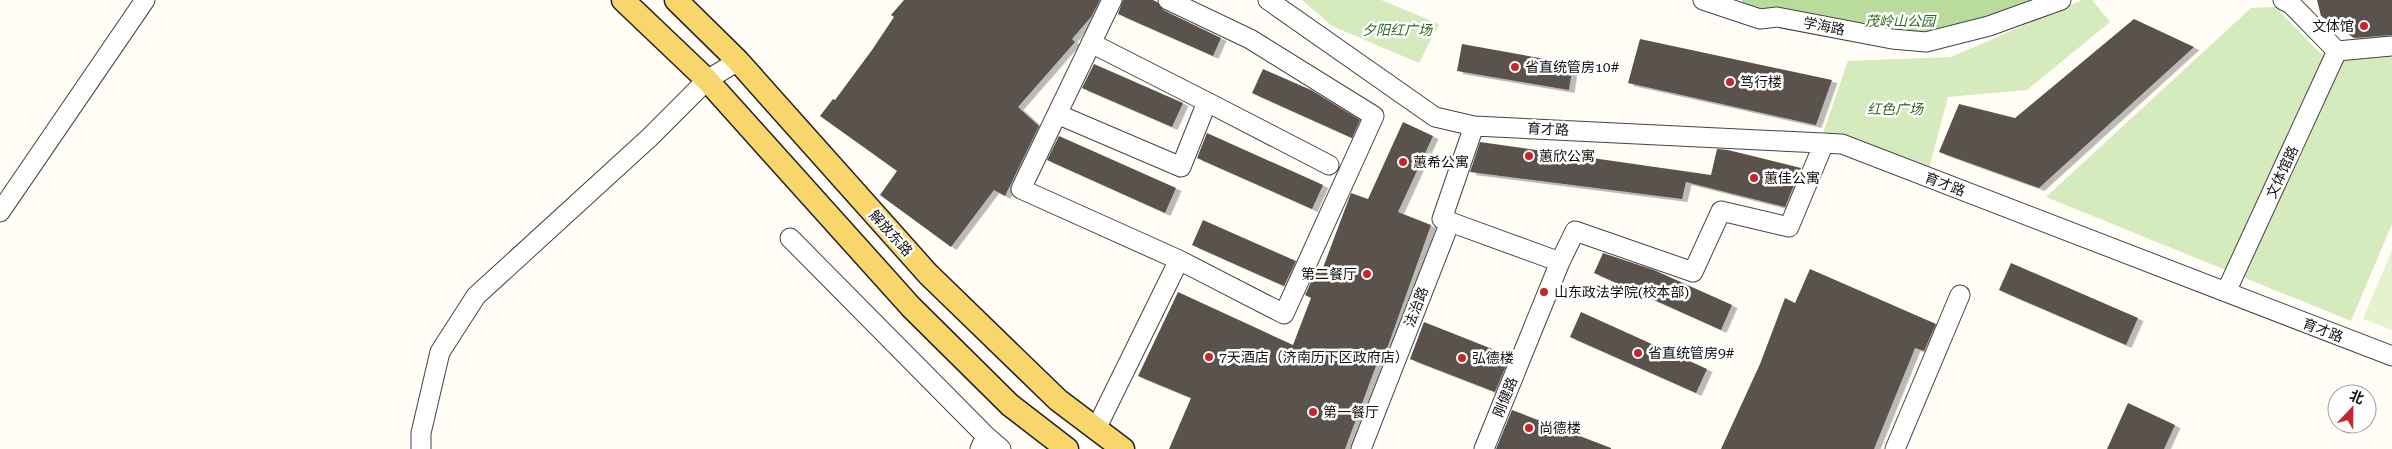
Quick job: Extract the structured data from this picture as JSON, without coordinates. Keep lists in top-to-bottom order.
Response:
{
  "streets": {
    "main road": ["解放东路"],
    "street": [
      "学海路",
      "育才路",
      "文体馆路",
      "法治路",
      "刚健路"
    ]
  },
  "crossings": [
    ["育才路", "文体馆路"],
    ["育才路", "刚健路"]
  ],
  "parks": ["茂岭山公园", "夕阳红广场", "红色广场"],
  "places": [
    "文体馆",
    "省直统管房10#",
    "笃行楼",
    "蕙欣公寓",
    "蕙希公寓",
    "蕙佳公寓",
    "第二餐厅",
    "山东政法学院(校本部)",
    "省直统管房9#",
    "7天酒店（济南历下区政府店）",
    "弘德楼",
    "第一餐厅",
    "尚德楼"
  ],
  "north": "top"
}
